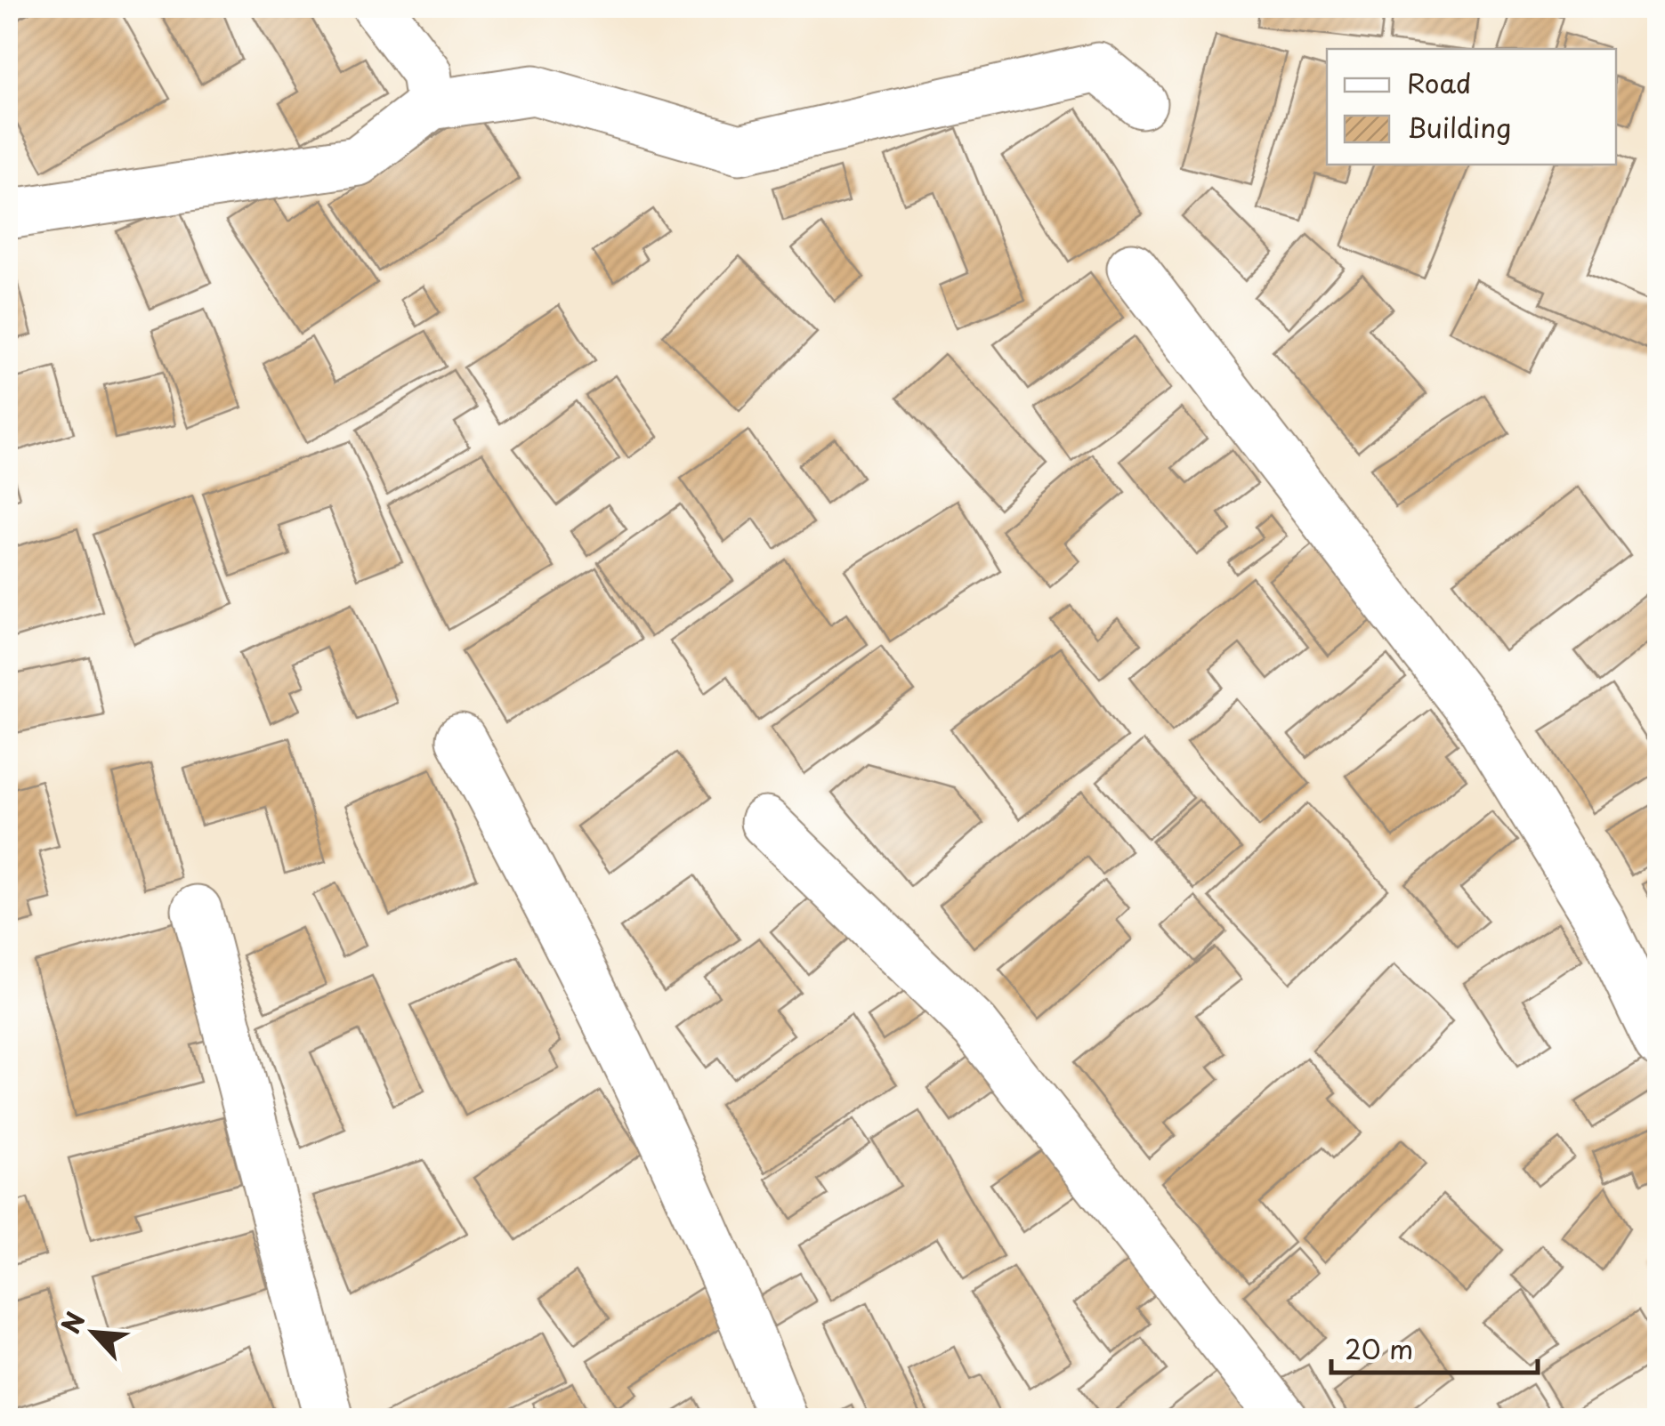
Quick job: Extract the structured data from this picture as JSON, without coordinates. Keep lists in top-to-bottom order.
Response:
{
  "legend": ["Road", "Building"],
  "scale_bar": "20 m",
  "north": "top left"
}
